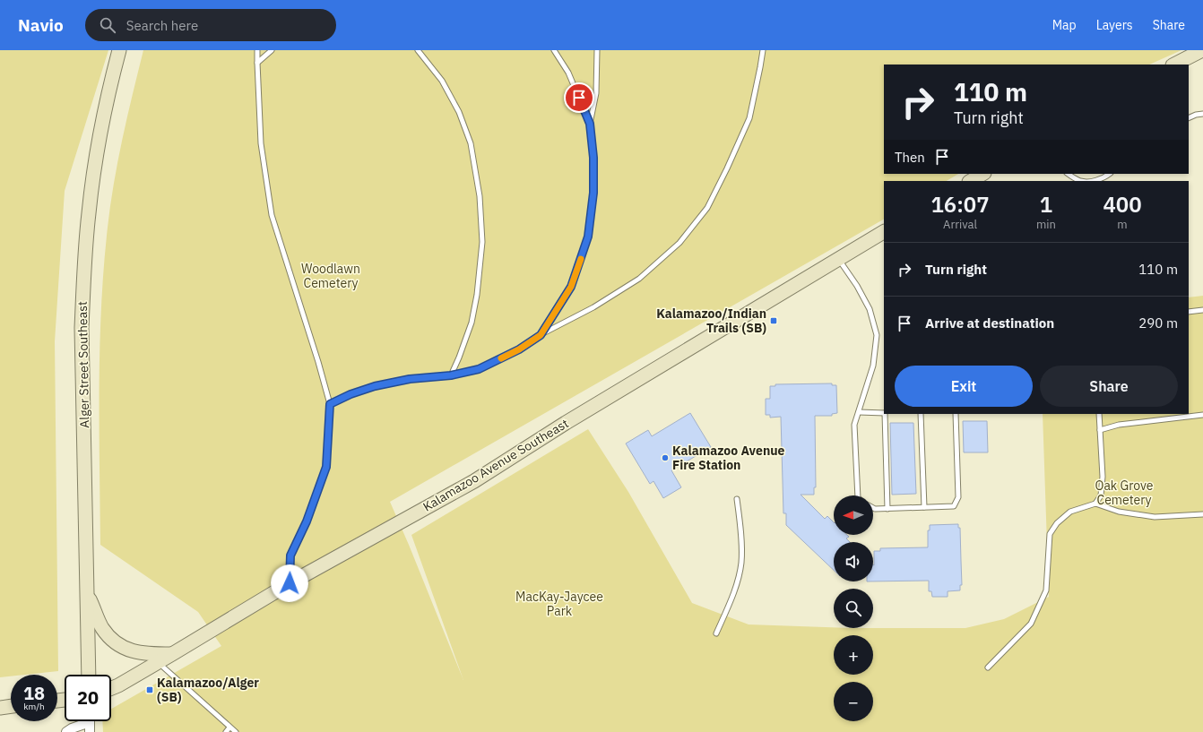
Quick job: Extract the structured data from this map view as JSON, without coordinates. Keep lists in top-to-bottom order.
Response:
{
  "streets": {
    "main road": ["Alger Street Southeast", "Kalamazoo Avenue Southeast"]
  },
  "parks": ["Woodlawn Cemetery", "Oak Grove Cemetery", "MacKay-Jaycee Park"],
  "places": {
    "transit": ["Kalamazoo/Indian Trails (SB)", "Kalamazoo/Alger (SB)"],
    "other": ["Kalamazoo Avenue Fire Station"]
  },
  "north": "left",
  "page": {
    "header": "Navio",
    "search": "Search here",
    "nav": ["Map", "Layers", "Share"],
    "turn": ["110 m", "Turn right"],
    "then": "Then",
    "eta": [
      "16:07",
      "Arrival",
      "1",
      "min",
      "400",
      "m"
    ],
    "list": [
      {
        "name": "Turn right",
        "value": "110 m"
      },
      {
        "name": "Arrive at destination",
        "value": "290 m"
      }
    ],
    "buttons": ["Exit", "Share"],
    "map_buttons": ["+", "−"],
    "speed": "18 km/h",
    "limit": "20"
  }
}
